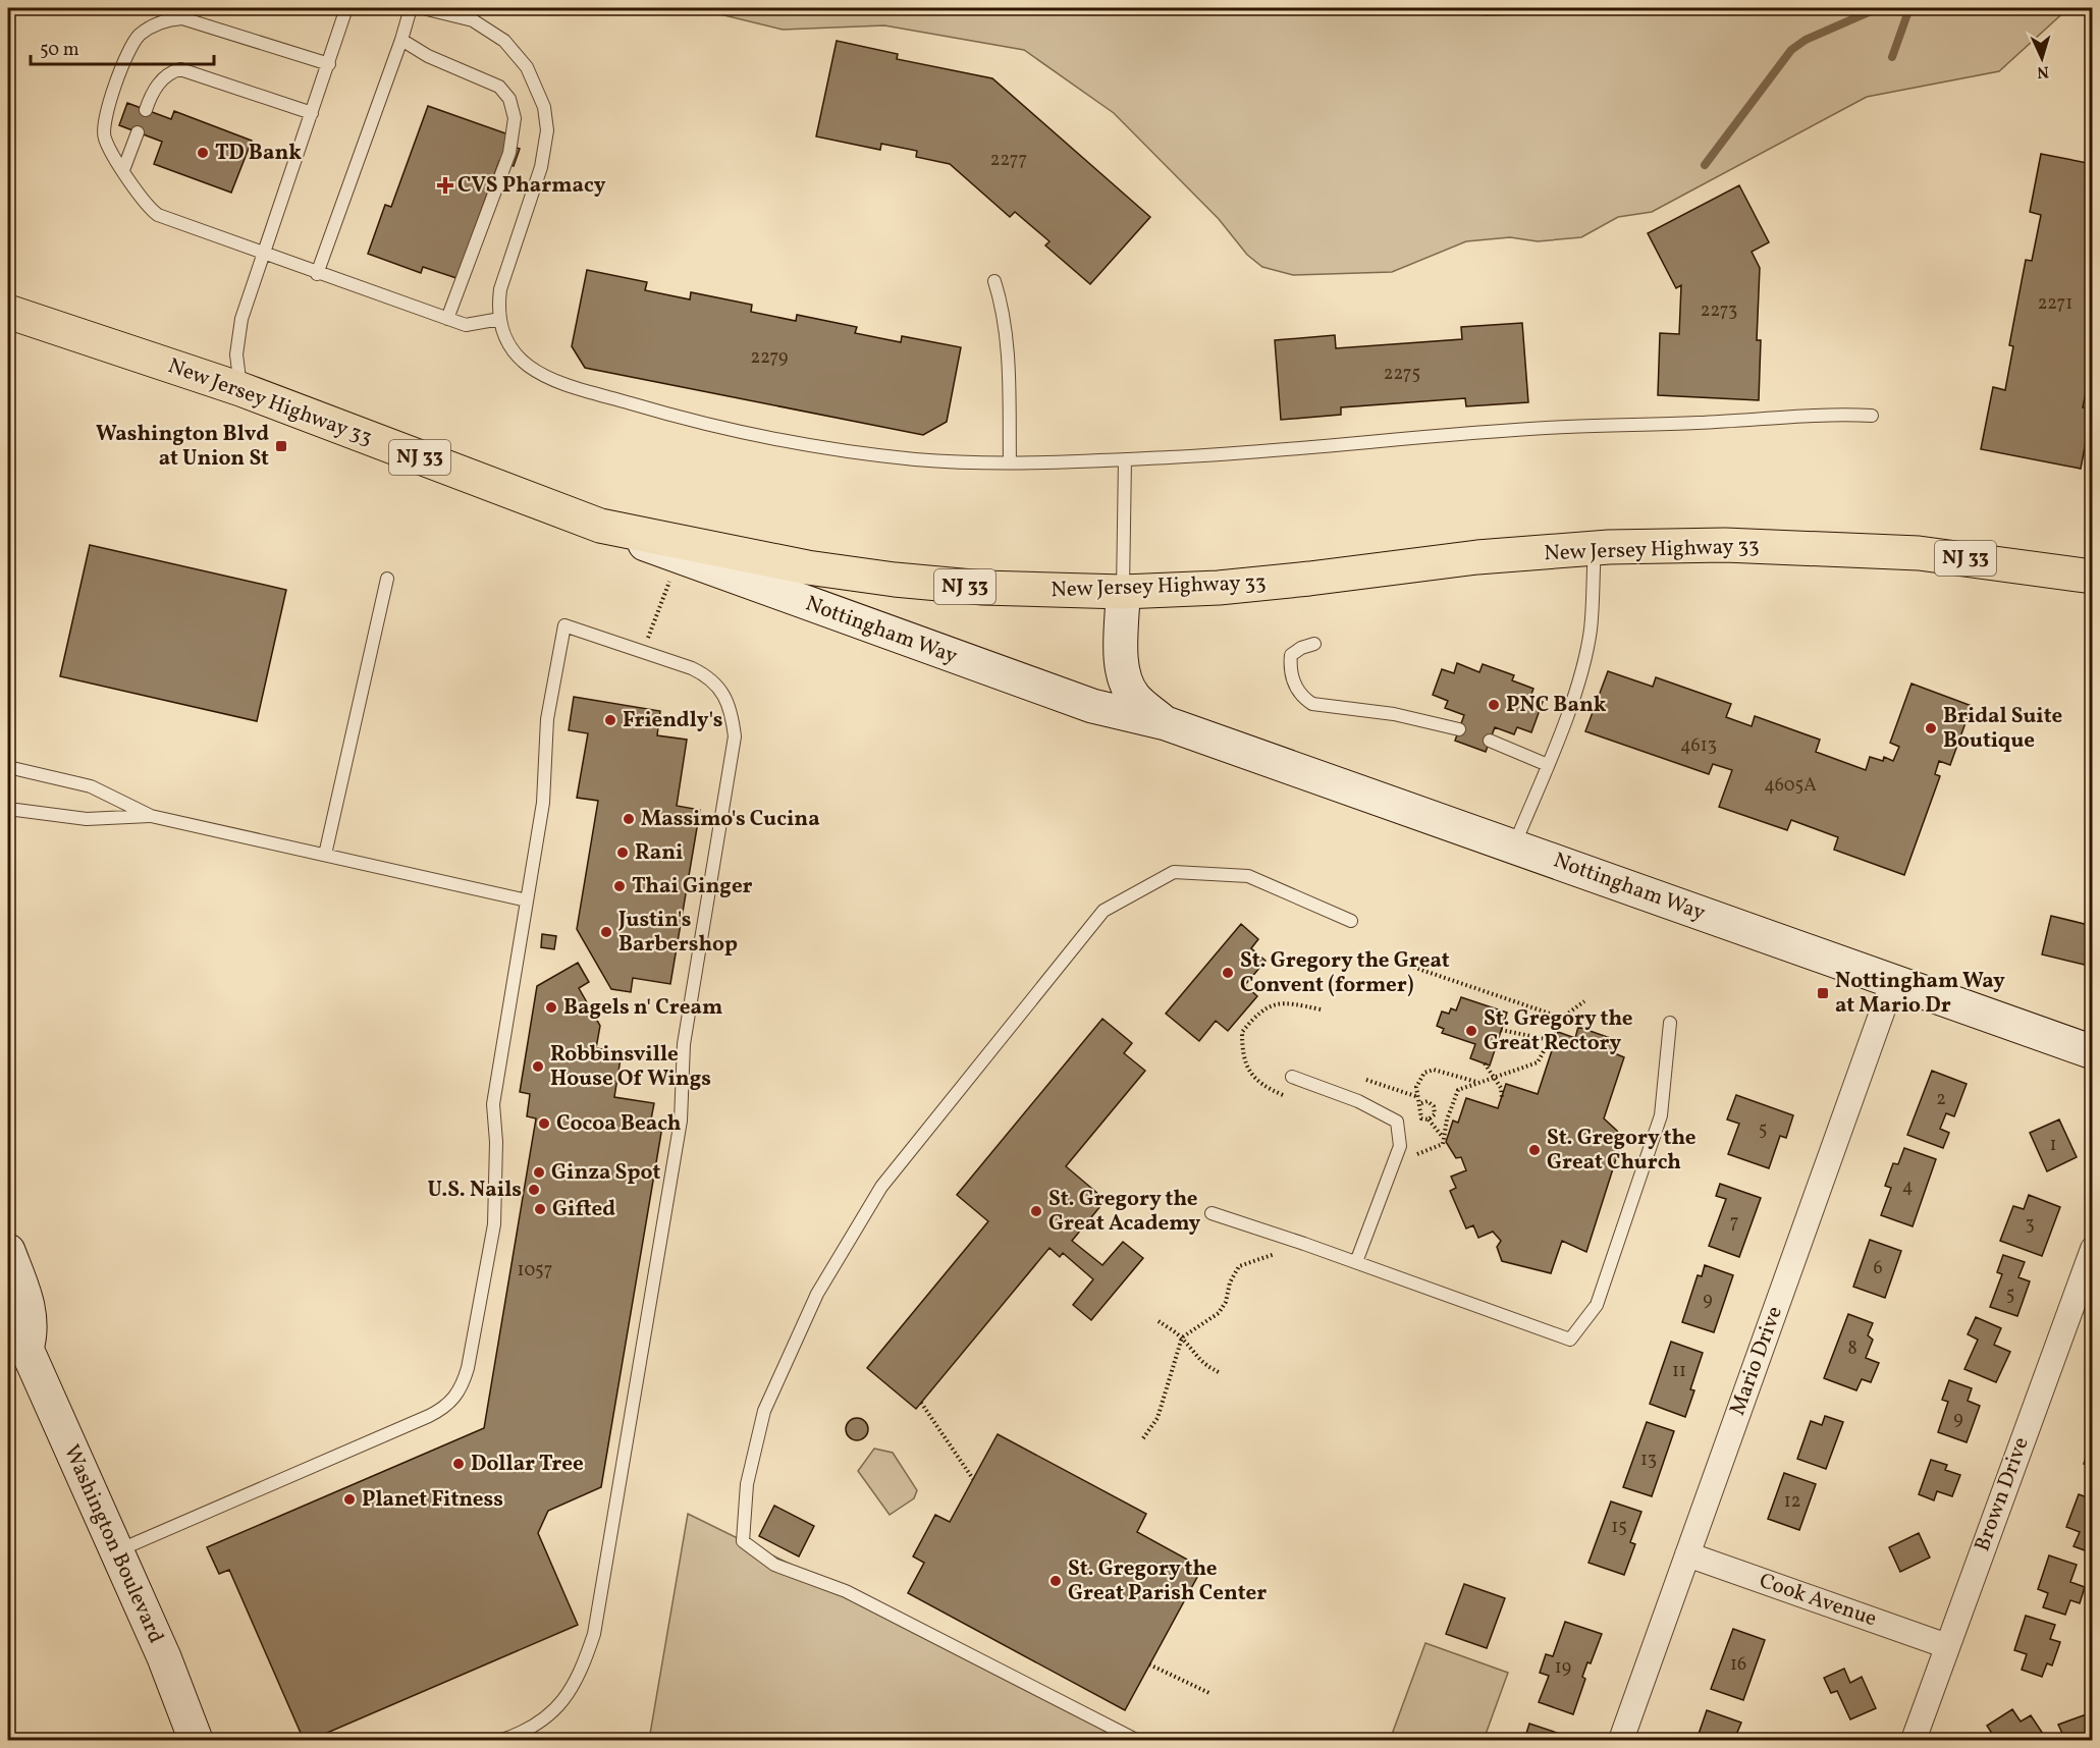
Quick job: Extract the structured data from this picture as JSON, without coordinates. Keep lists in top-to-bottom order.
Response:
{
  "streets": {
    "main road": ["New Jersey Highway 33", "NJ 33"],
    "street": [
      "Nottingham Way",
      "Mario Drive",
      "Brown Drive",
      "Washington Boulevard",
      "Cook Avenue"
    ]
  },
  "crossings": [
    ["New Jersey Highway 33", "Nottingham Way"],
    ["Nottingham Way", "Mario Drive"],
    ["Mario Drive", "Cook Avenue"],
    ["Brown Drive", "Cook Avenue"]
  ],
  "places": {
    "other": [
      "TD Bank",
      "PNC Bank",
      "Friendly's",
      "Bridal Suite Boutique",
      "Massimo's Cucina",
      "Rani",
      "Thai Ginger",
      "Justin's Barbershop",
      "St. Gregory the Great Convent (former)",
      "Bagels n' Cream",
      "St. Gregory the Great Rectory",
      "Robbinsville House Of Wings",
      "Cocoa Beach",
      "St. Gregory the Great Church",
      "Ginza Spot",
      "U.S. Nails",
      "Gifted",
      "St. Gregory the Great Academy",
      "Dollar Tree",
      "Planet Fitness",
      "St. Gregory the Great Parish Center"
    ],
    "health": ["CVS Pharmacy"],
    "transit": ["Washington Blvd at Union St", "Nottingham Way at Mario Dr"]
  },
  "house_numbers": [
    "2277",
    "2271",
    "2273",
    "2279",
    "2275",
    "4613",
    "4605A",
    "2",
    "5",
    "1",
    "4",
    "7",
    "3",
    "6",
    "1057",
    "5",
    "9",
    "8",
    "11",
    "9",
    "13",
    "12",
    "15",
    "16",
    "19"
  ],
  "scale_bar": "50 m",
  "north": "bottom"
}
